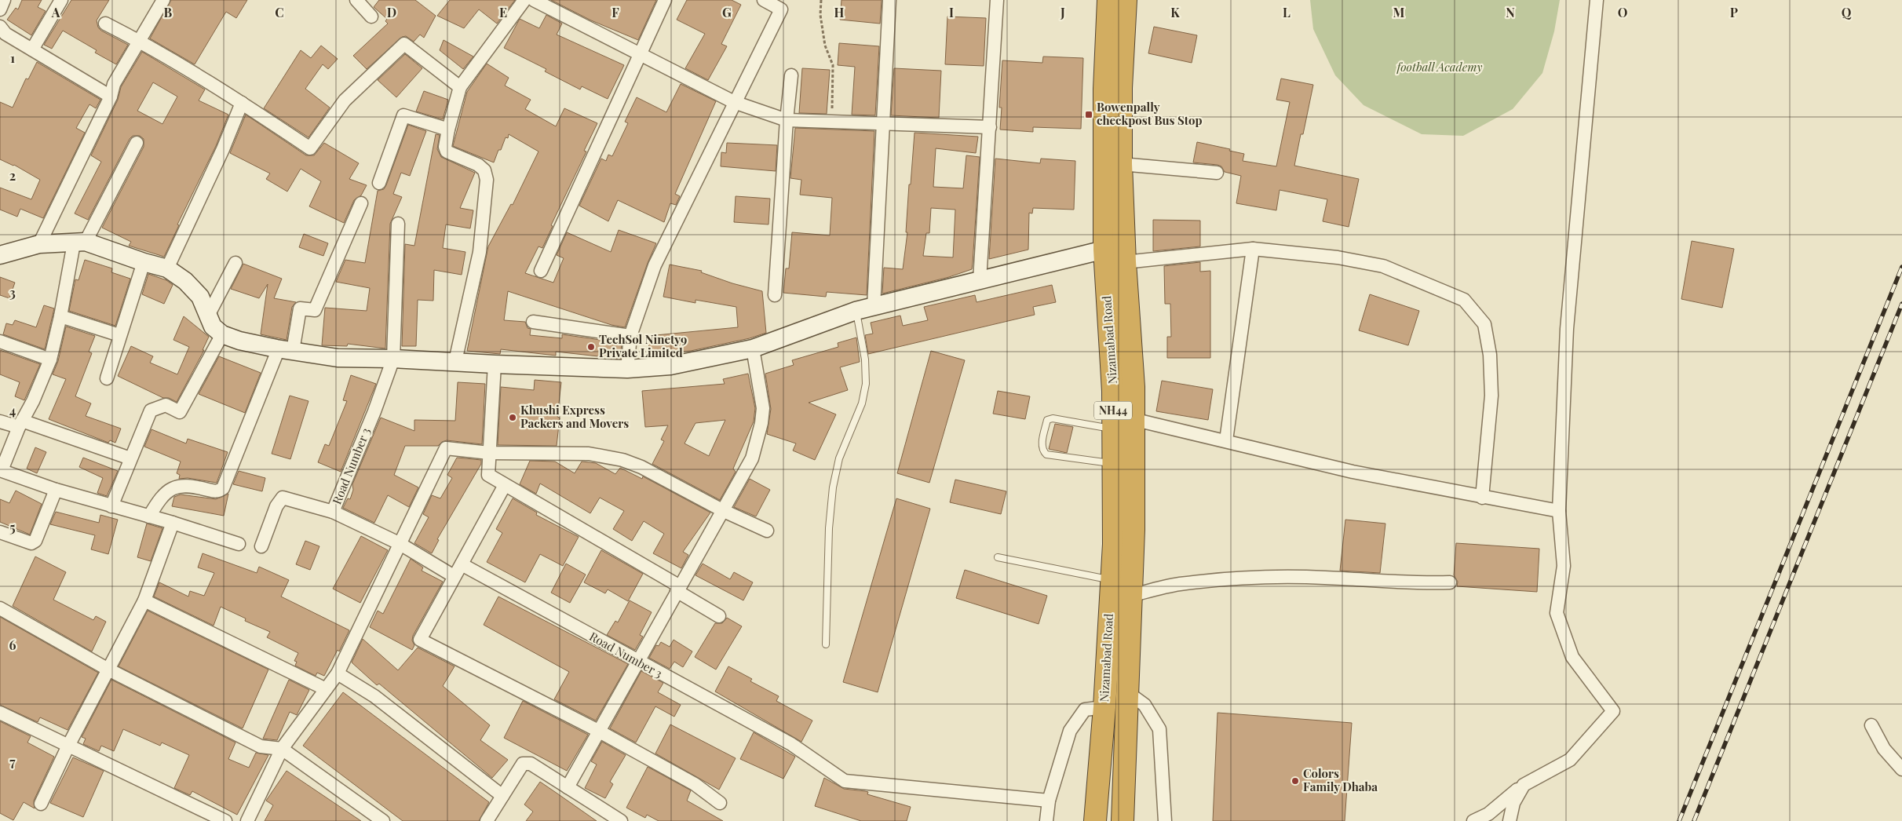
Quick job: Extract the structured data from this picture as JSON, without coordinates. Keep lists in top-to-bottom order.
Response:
{
  "streets": {
    "highway": ["Nizamabad Road", "NH44"],
    "street": ["Road Number 3"]
  },
  "parks": ["football Academy"],
  "places": {
    "transit": ["Bowenpally checkpost Bus Stop"],
    "other": ["TechSol Ninety9 Private Limited", "Khushi Express Packers and Movers", "Colors Family Dhaba"]
  },
  "grid": {
    "columns": [
      "A",
      "B",
      "C",
      "D",
      "E",
      "F",
      "G",
      "H",
      "I",
      "J",
      "K",
      "L",
      "M",
      "N",
      "O",
      "P",
      "Q"
    ],
    "rows": [
      "1",
      "2",
      "3",
      "4",
      "5",
      "6",
      "7"
    ]
  }
}
